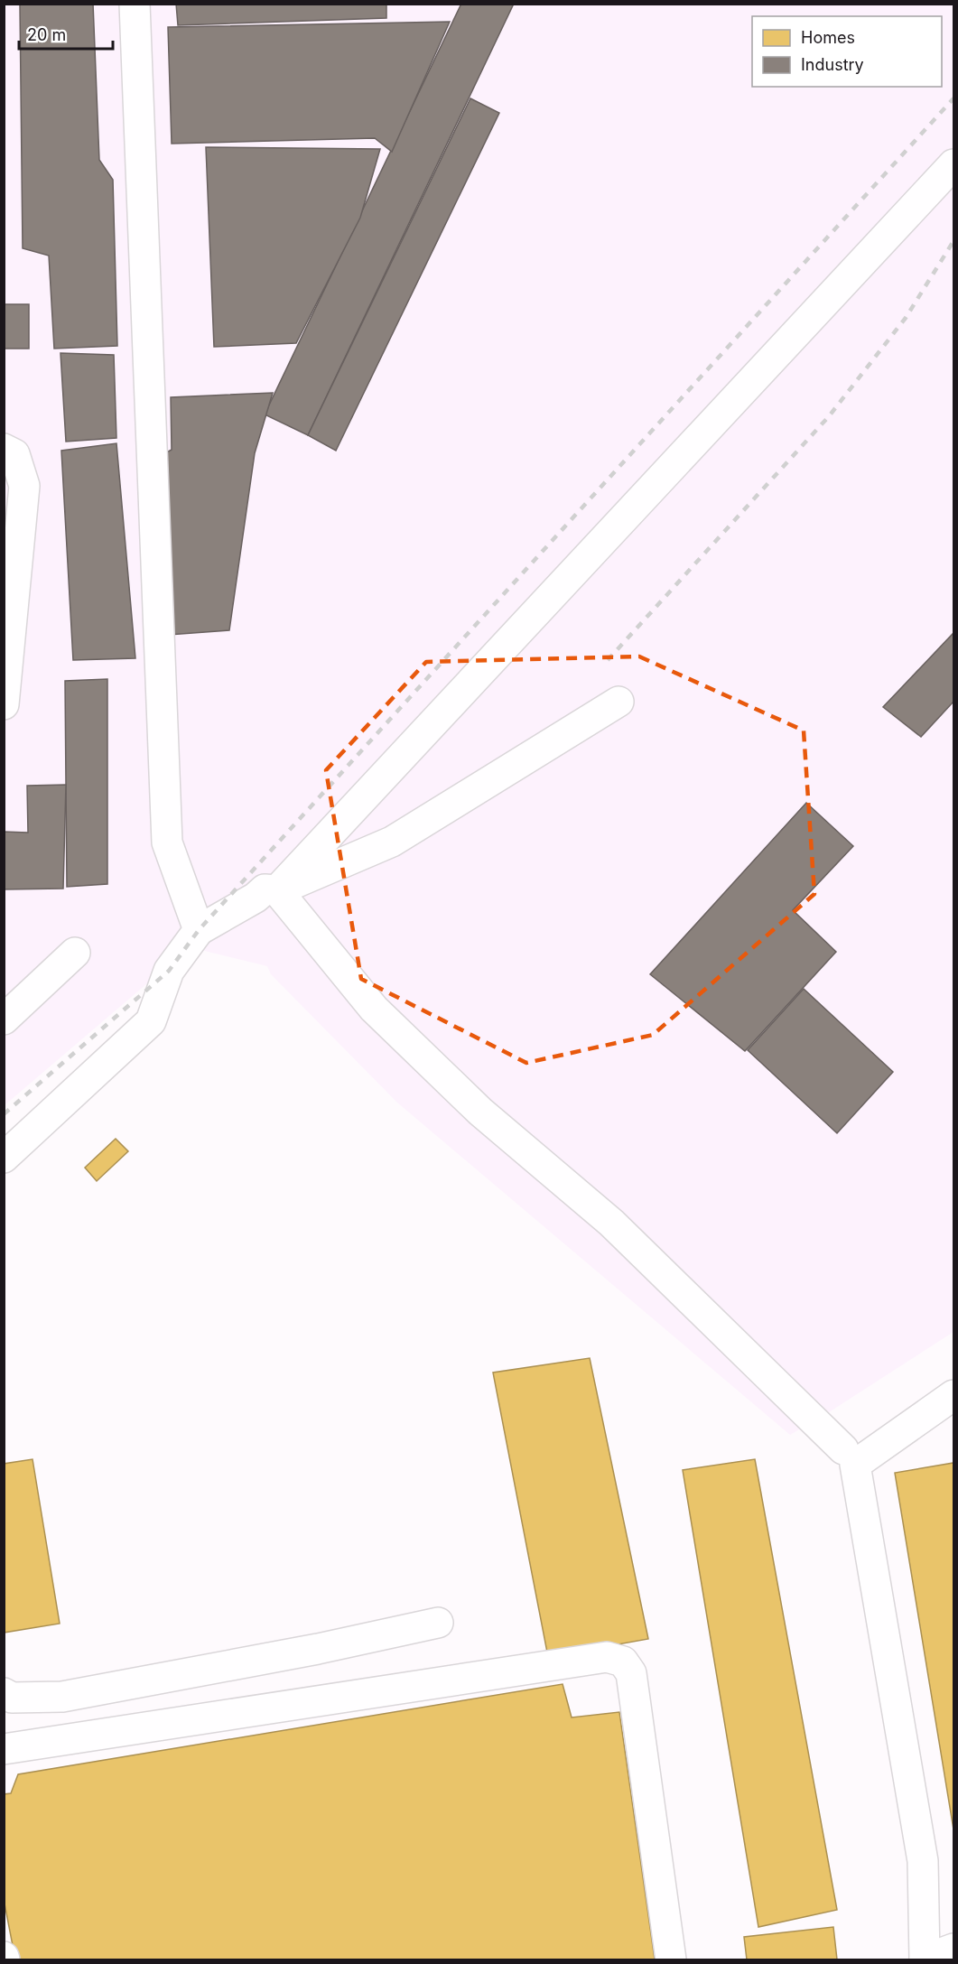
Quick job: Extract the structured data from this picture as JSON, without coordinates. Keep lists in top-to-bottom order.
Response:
{
  "legend": ["Homes", "Industry"],
  "scale_bar": "20 m"
}
